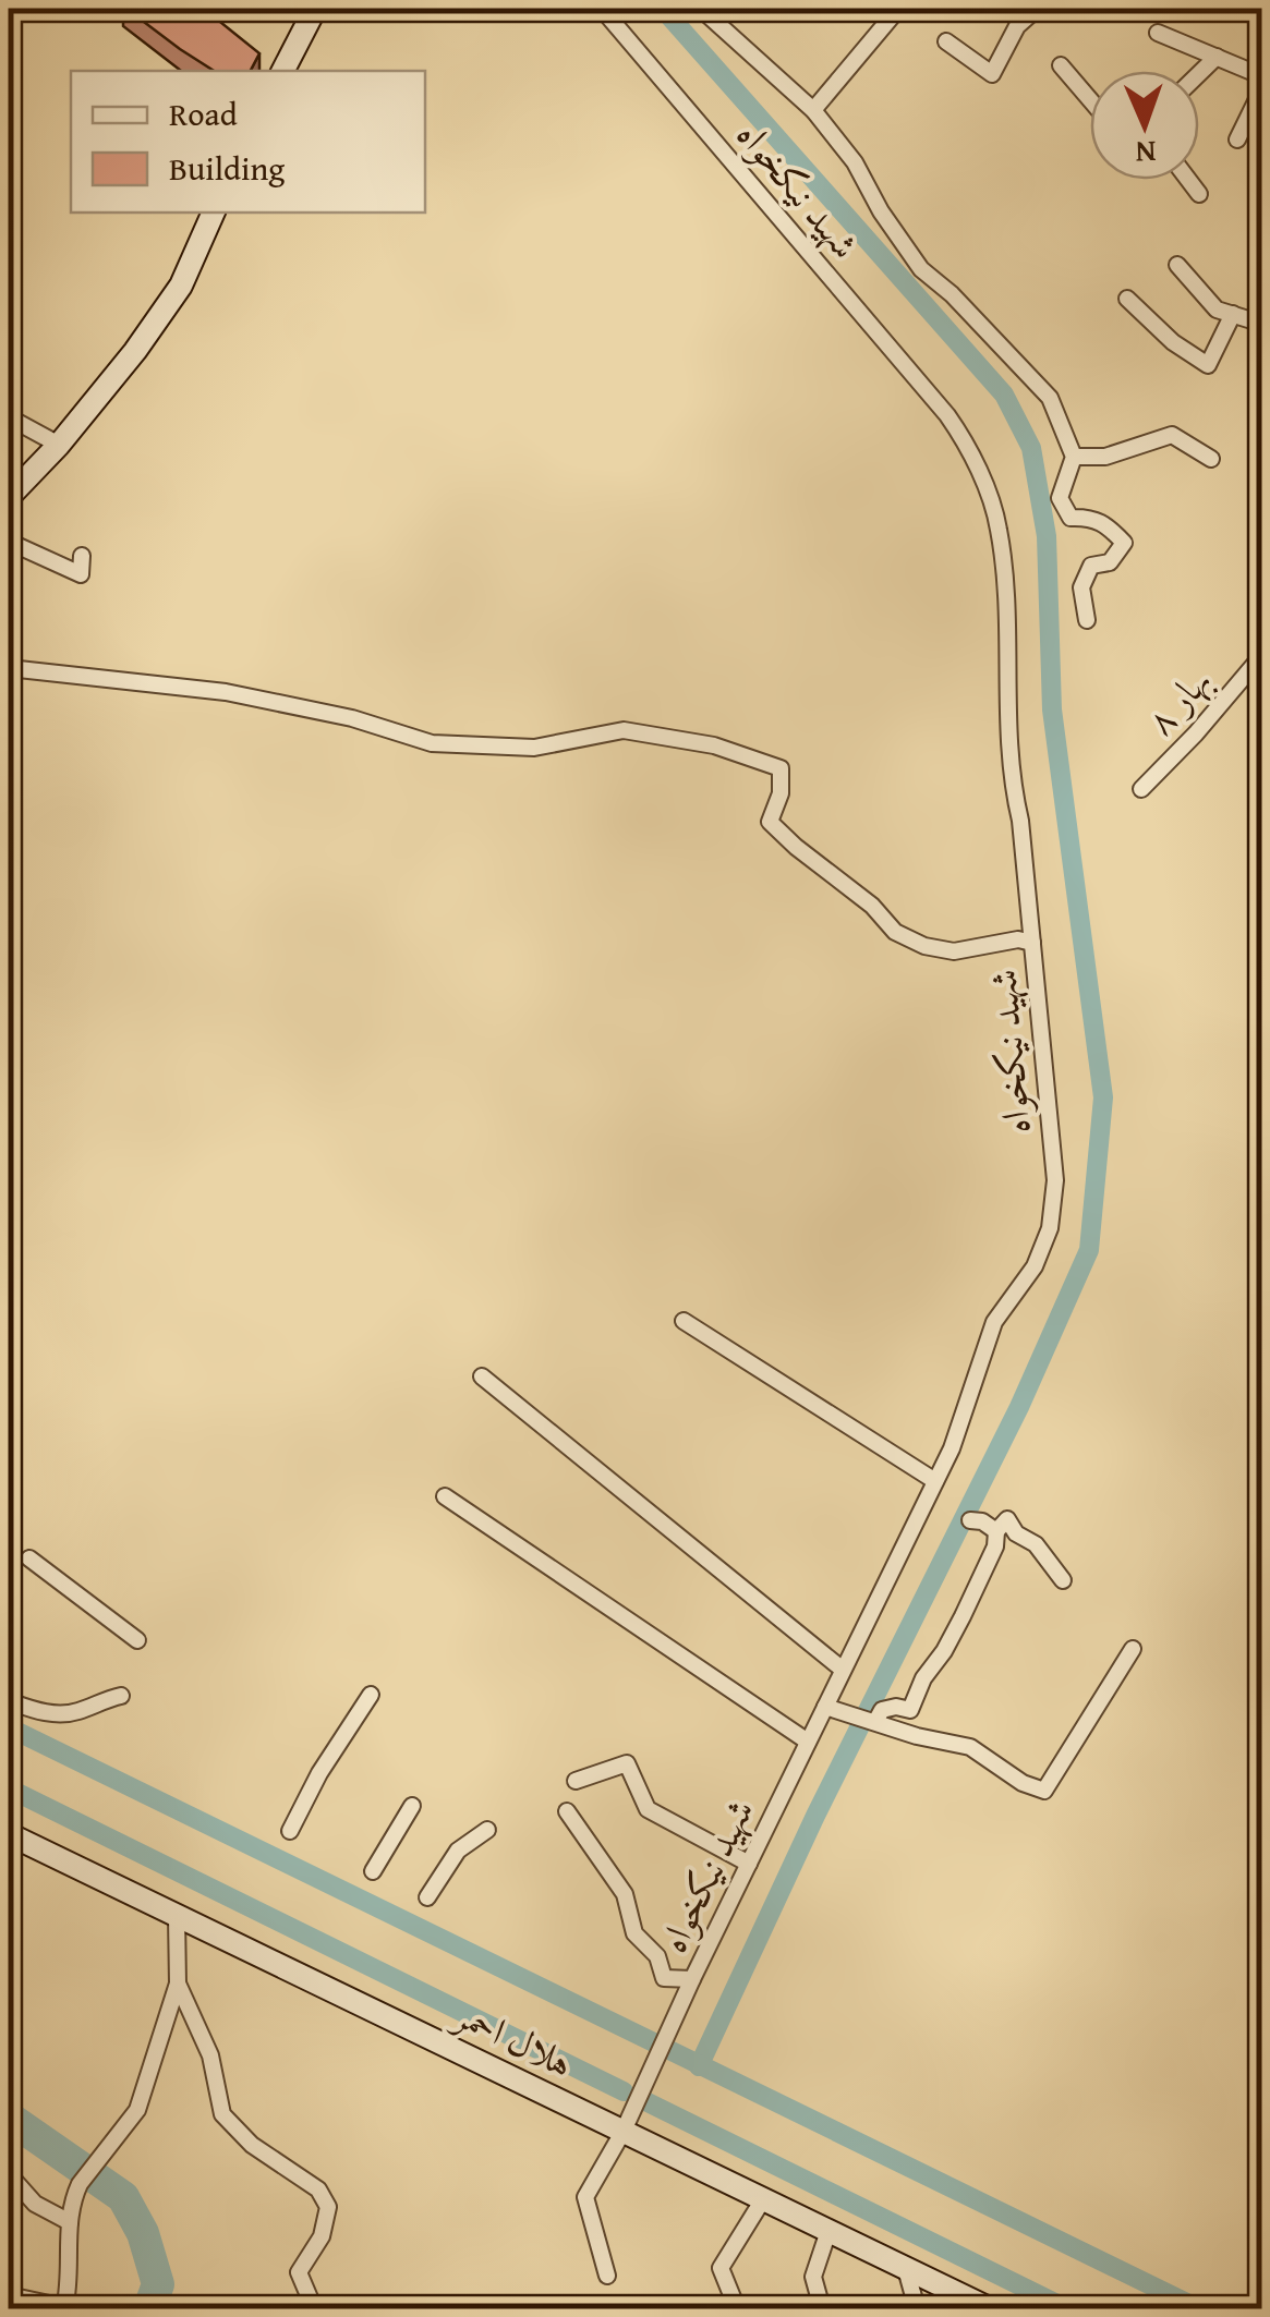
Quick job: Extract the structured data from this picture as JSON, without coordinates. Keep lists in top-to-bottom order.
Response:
{
  "streets": {
    "main road": ["هلال احمر"],
    "street": ["شهید نیکخواه", "بهار ۸"]
  },
  "crossings": [
    ["شهید نیکخواه", "هلال احمر"]
  ],
  "legend": ["Road", "Building"],
  "north": "bottom"
}
